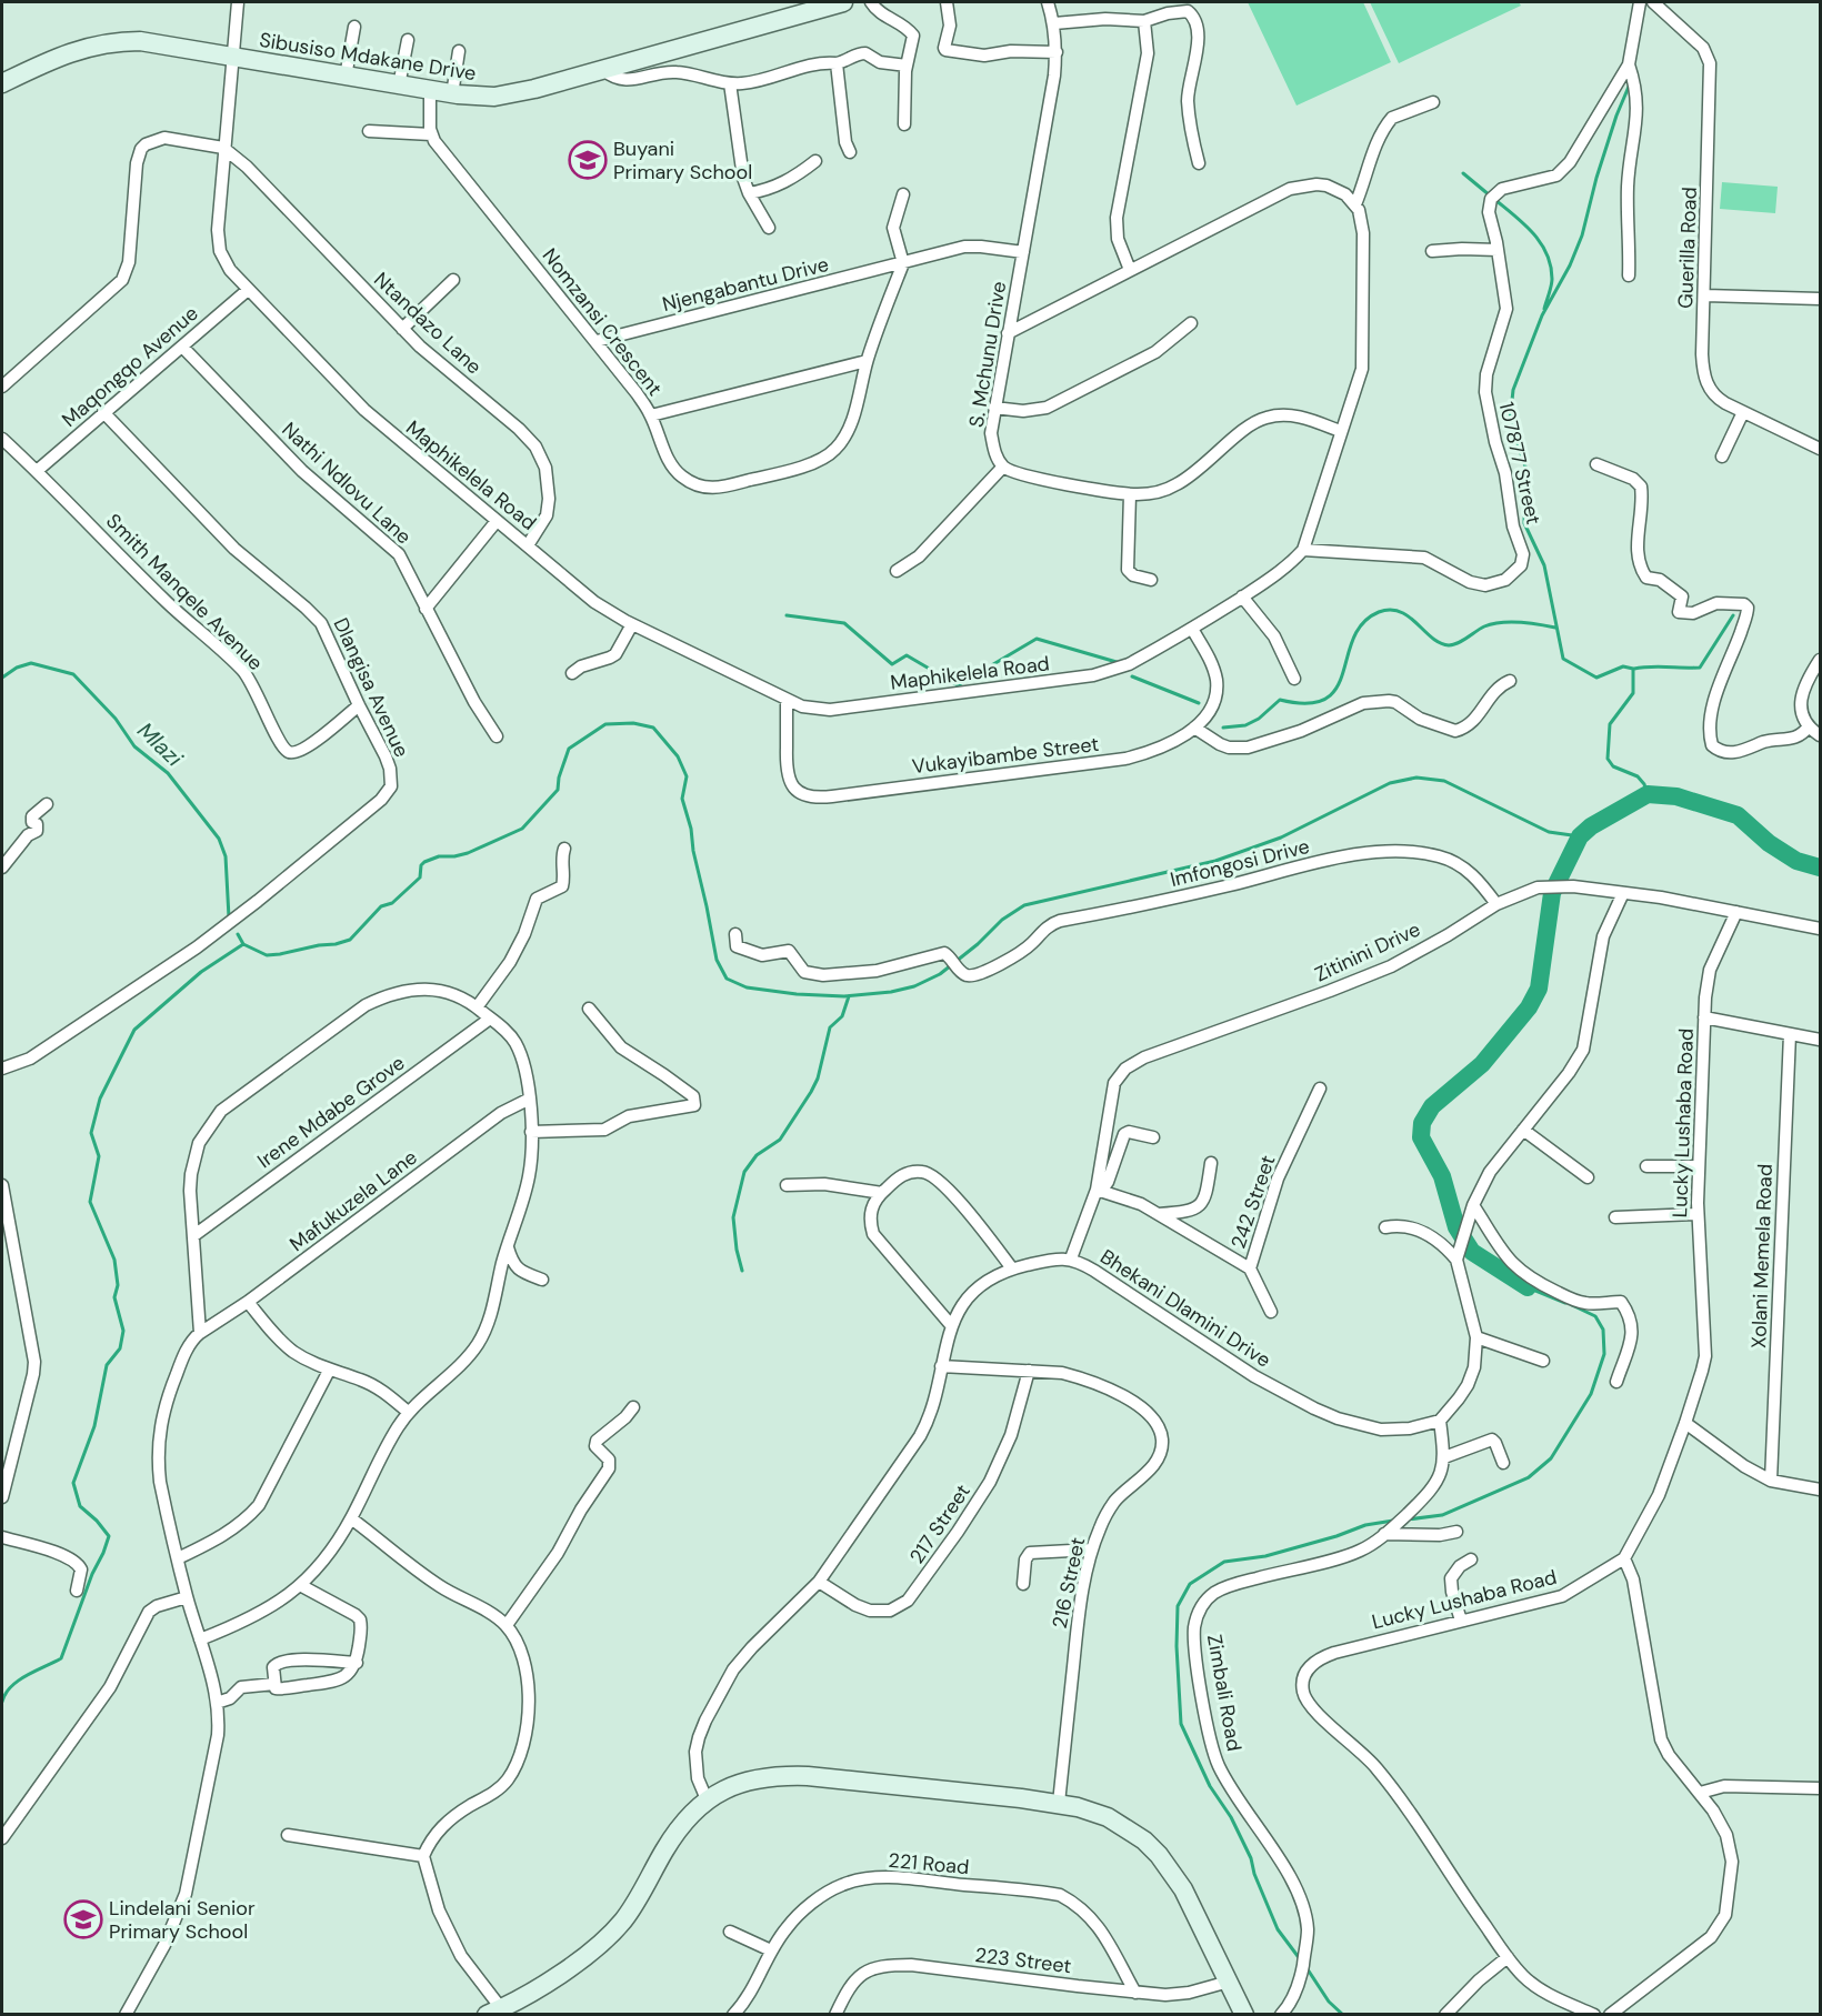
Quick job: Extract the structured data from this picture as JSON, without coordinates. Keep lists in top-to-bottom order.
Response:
{
  "streets": {
    "street": [
      "Sibusiso Mdakane Drive",
      "Guerilla Road",
      "Njengabantu Drive",
      "Nomzansi Crescent",
      "Ntandazo Lane",
      "S. Mchunu Drive",
      "Maqongqo Avenue",
      "107877 Street",
      "Maphikelela Road",
      "Nathi Ndlovu Lane",
      "Smith Manqele Avenue",
      "Dlangisa Avenue",
      "Vukayibambe Street",
      "Imfongosi Drive",
      "Zitinini Drive",
      "Irene Mdabe Grove",
      "Lucky Lushaba Road",
      "Mafukuzela Lane",
      "242 Street",
      "Xolani Memela Road",
      "Bhekani Dlamini Drive",
      "217 Street",
      "216 Street",
      "Zimbali Road",
      "221 Road",
      "223 Street"
    ]
  },
  "crossings": [
    ["Sibusiso Mdakane Drive", "Maphikelela Road"],
    ["Njengabantu Drive", "Nomzansi Crescent"],
    ["Ntandazo Lane", "Maphikelela Road"],
    ["Maqongqo Avenue", "Maphikelela Road"],
    ["Maqongqo Avenue", "Nathi Ndlovu Lane"],
    ["Maqongqo Avenue", "Smith Manqele Avenue"],
    ["Maqongqo Avenue", "Dlangisa Avenue"],
    ["107877 Street", "Maphikelela Road"],
    ["Maphikelela Road", "Vukayibambe Street"],
    ["Smith Manqele Avenue", "Dlangisa Avenue"],
    ["Imfongosi Drive", "Zitinini Drive"],
    ["Zitinini Drive", "Lucky Lushaba Road"],
    ["Zitinini Drive", "242 Street"],
    ["Zitinini Drive", "Bhekani Dlamini Drive"],
    ["Bhekani Dlamini Drive", "217 Street"],
    ["Bhekani Dlamini Drive", "216 Street"],
    ["217 Street", "216 Street"],
    ["221 Road", "223 Street"]
  ],
  "water": ["Mlazi"],
  "places": {
    "school or university": ["Buyani Primary School", "Lindelani Senior Primary School"]
  }
}
